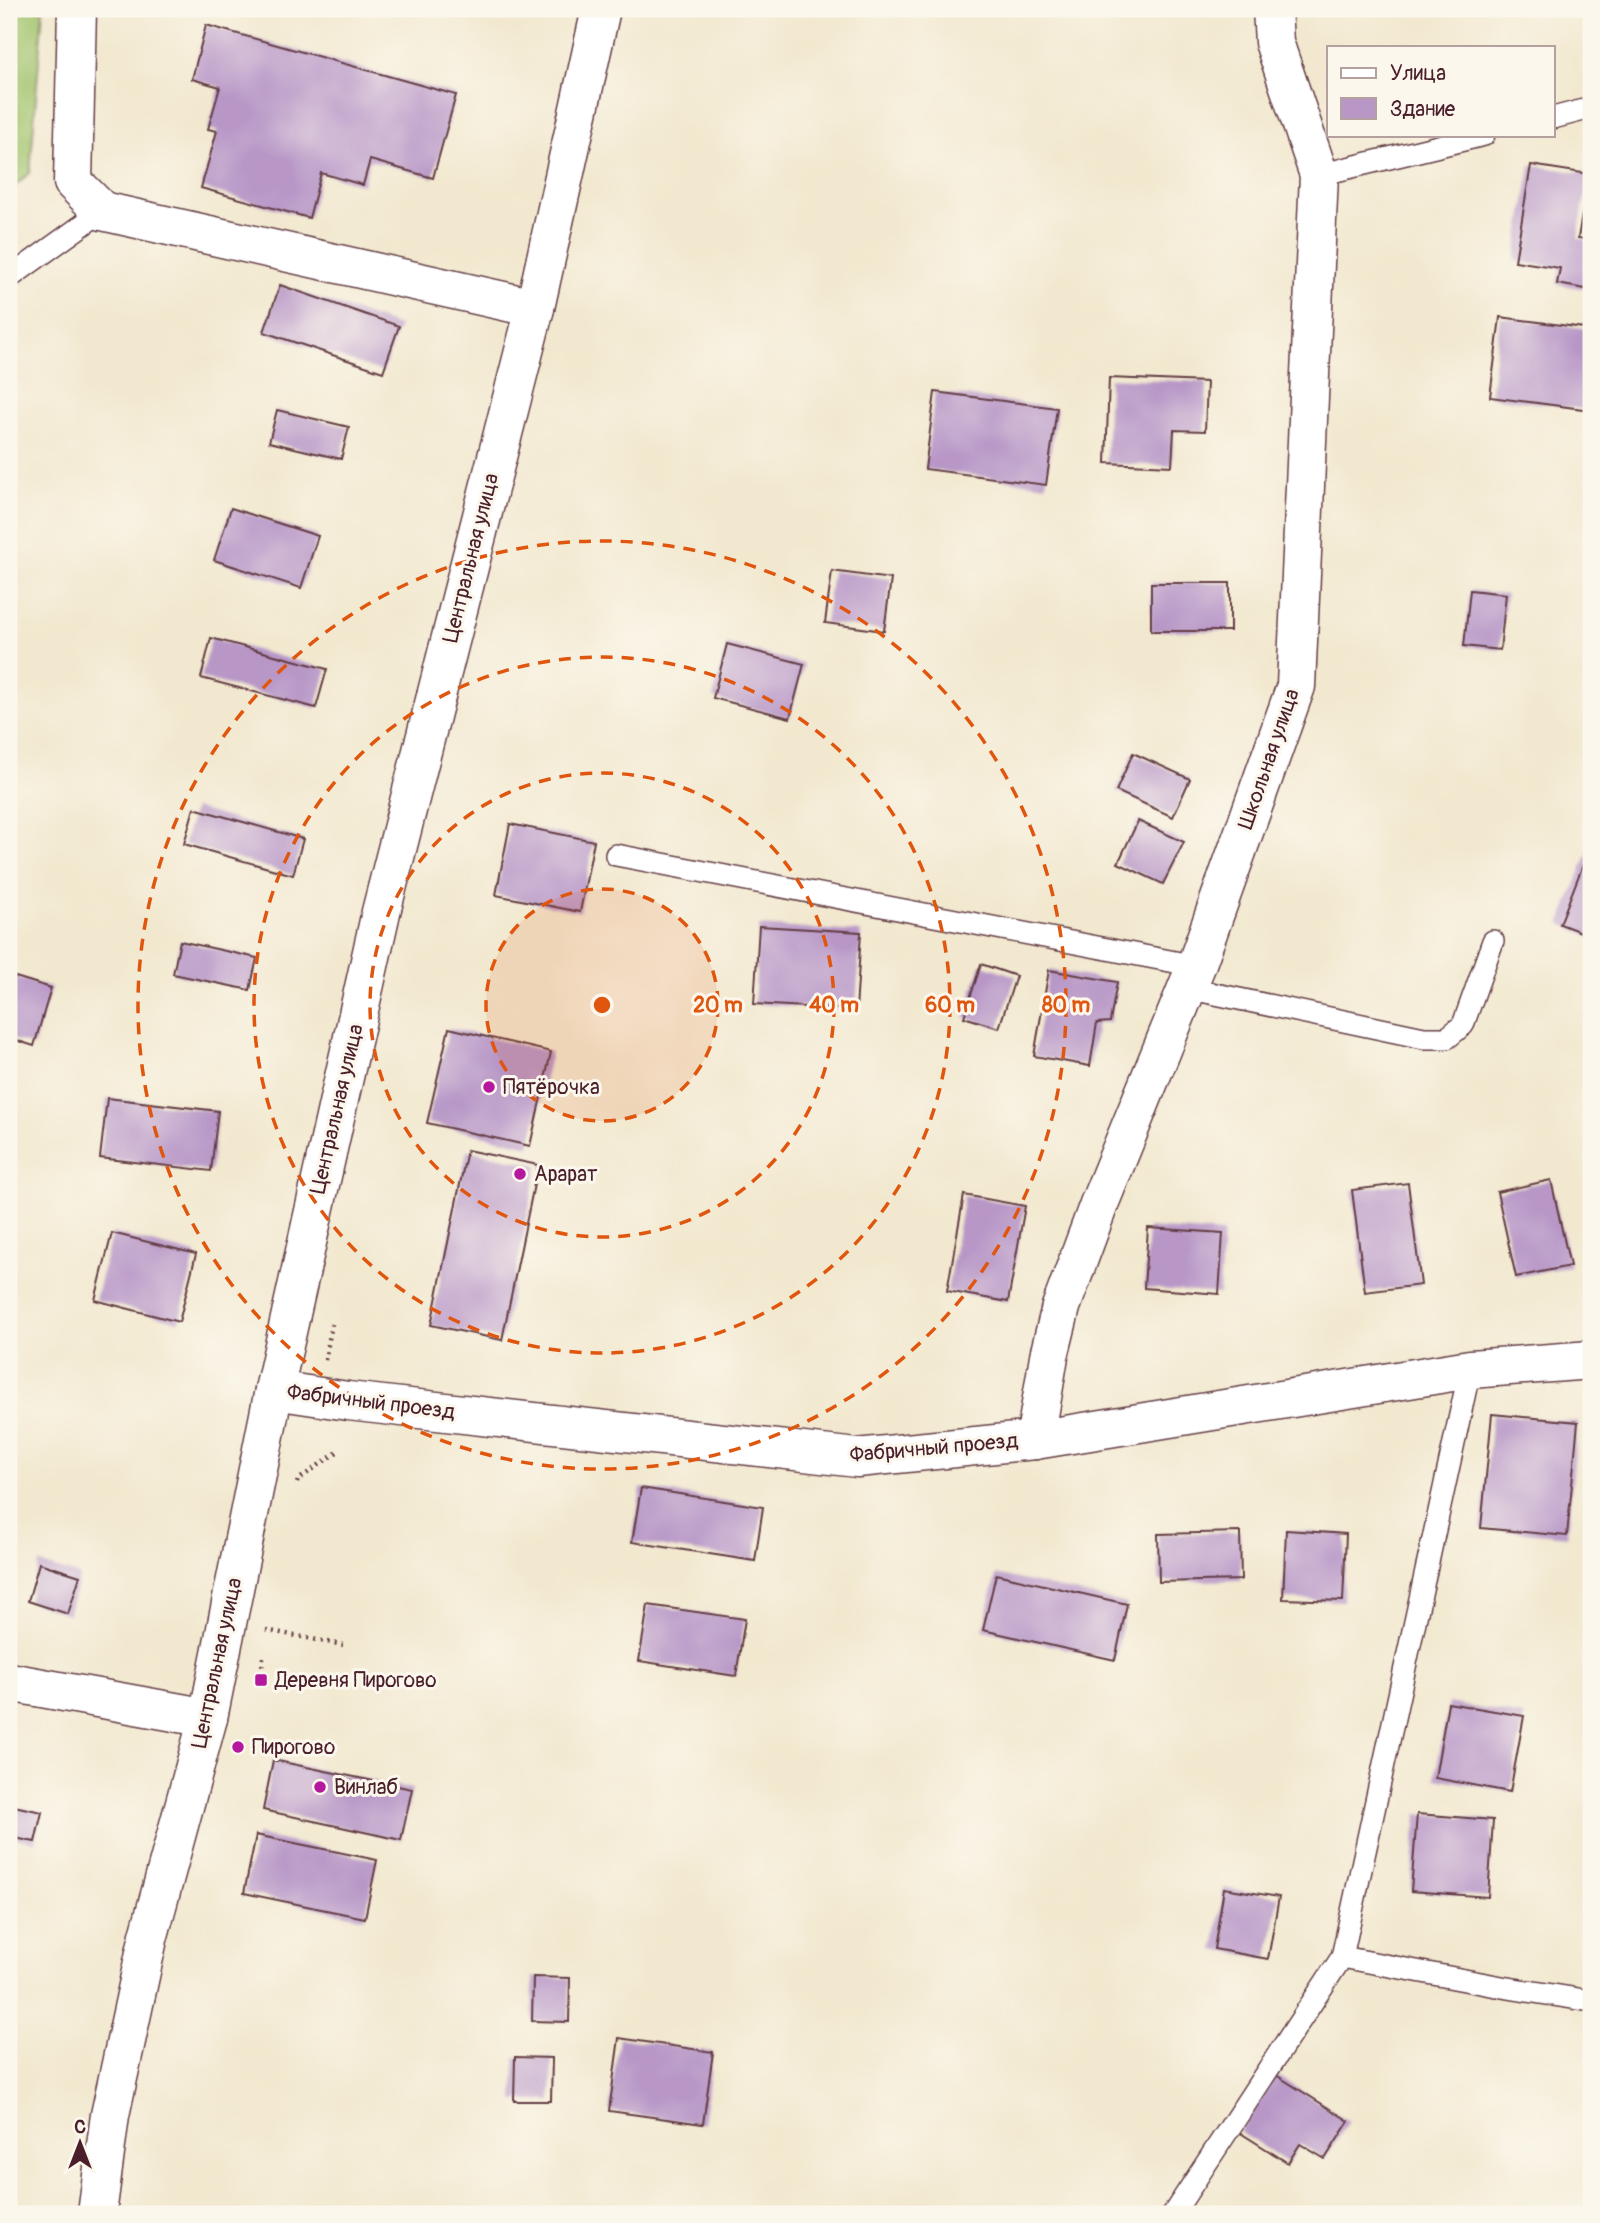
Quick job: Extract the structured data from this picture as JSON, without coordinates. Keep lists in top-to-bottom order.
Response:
{
  "streets": {
    "street": ["Центральная улица", "Школьная улица", "Фабричный проезд"]
  },
  "crossings": [
    ["Центральная улица", "Фабричный проезд"],
    ["Школьная улица", "Фабричный проезд"]
  ],
  "places": {
    "other": [
      "Пятёрочка",
      "Арарат",
      "Пирогово",
      "Винлаб"
    ],
    "transit": ["Деревня Пирогово"]
  },
  "legend": ["Улица", "Здание"],
  "north": "top",
  "rings": [
    "20 m",
    "40 m",
    "60 m",
    "80 m"
  ]
}
